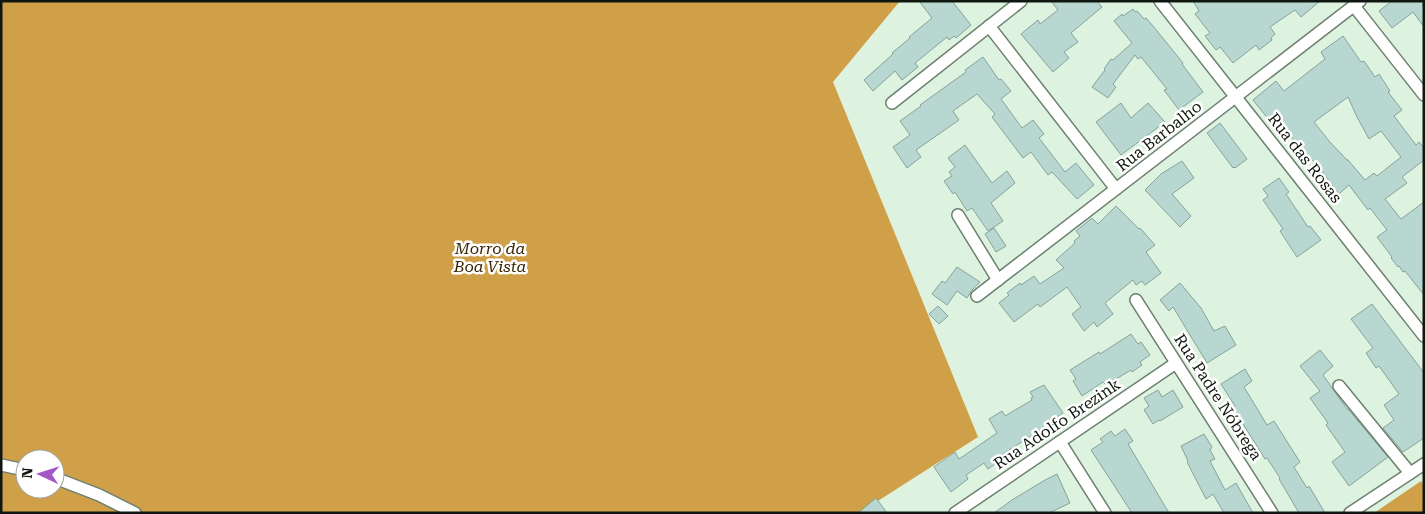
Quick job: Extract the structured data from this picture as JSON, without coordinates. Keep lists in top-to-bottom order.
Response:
{
  "streets": {
    "street": [
      "Rua Barbalho",
      "Rua das Rosas",
      "Rua Padre Nóbrega",
      "Rua Adolfo Brezink"
    ]
  },
  "crossings": [
    ["Rua Barbalho", "Rua das Rosas"],
    ["Rua Padre Nóbrega", "Rua Adolfo Brezink"]
  ],
  "parks": ["Morro da Boa Vista"],
  "north": "left"
}
